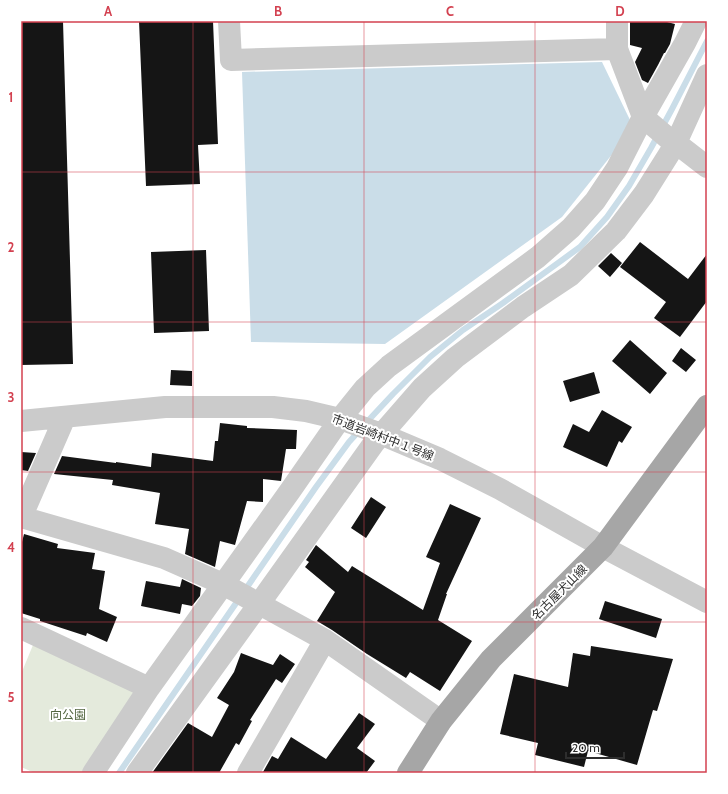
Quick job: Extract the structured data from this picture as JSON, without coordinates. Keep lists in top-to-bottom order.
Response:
{
  "streets": {
    "main road": ["名古屋犬山線"],
    "street": ["市道岩崎村中１号線"]
  },
  "crossings": [
    ["市道岩崎村中１号線", "名古屋犬山線"]
  ],
  "parks": ["向公園"],
  "scale_bar": "20 m",
  "grid": {
    "columns": [
      "A",
      "B",
      "C",
      "D"
    ],
    "rows": [
      "1",
      "2",
      "3",
      "4",
      "5"
    ]
  }
}
